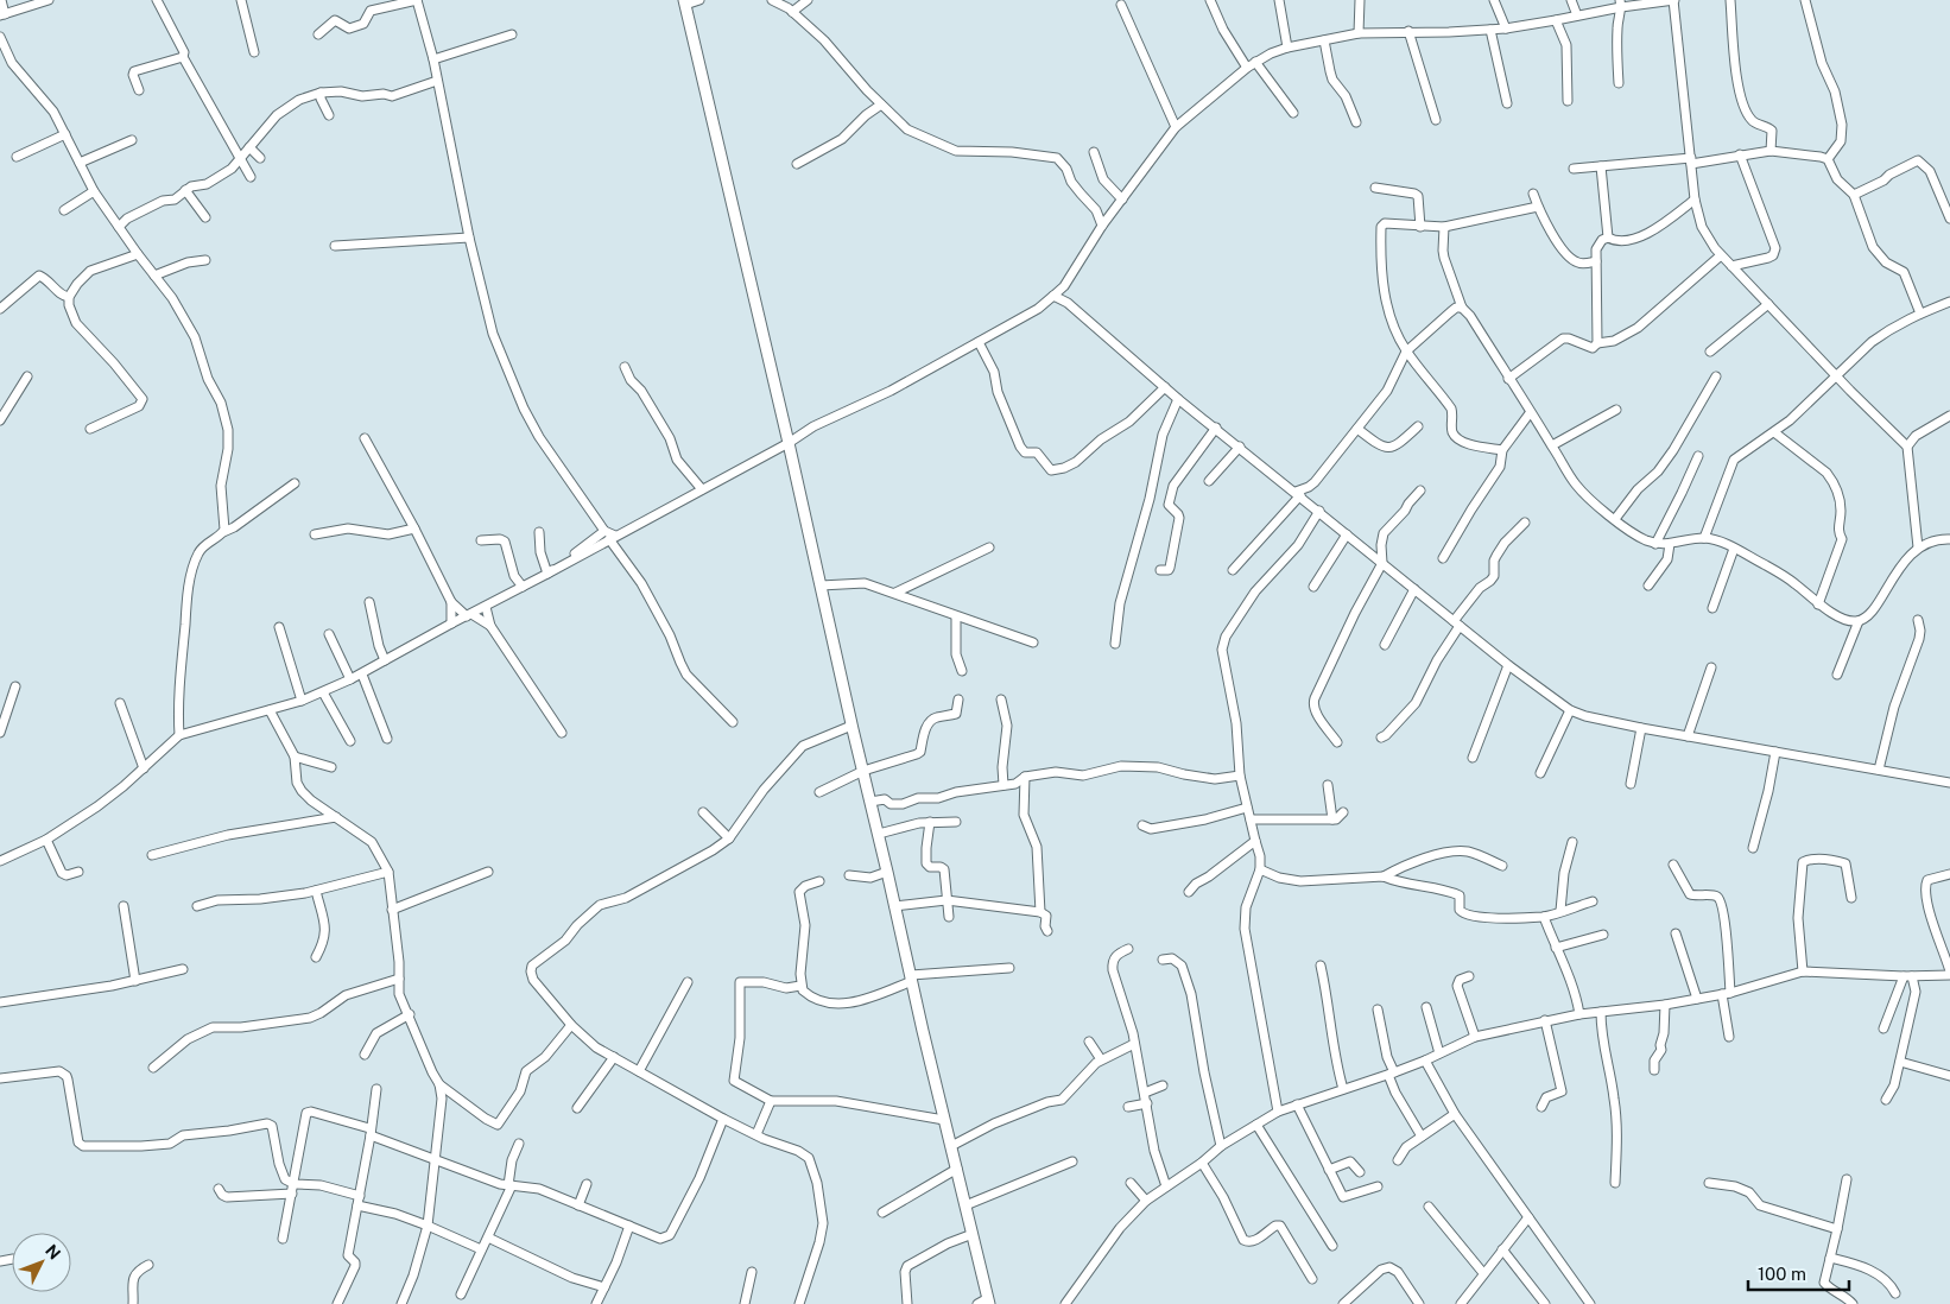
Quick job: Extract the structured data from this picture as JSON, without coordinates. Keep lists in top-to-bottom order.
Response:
{
  "scale_bar": "100 m",
  "north": "top right"
}
